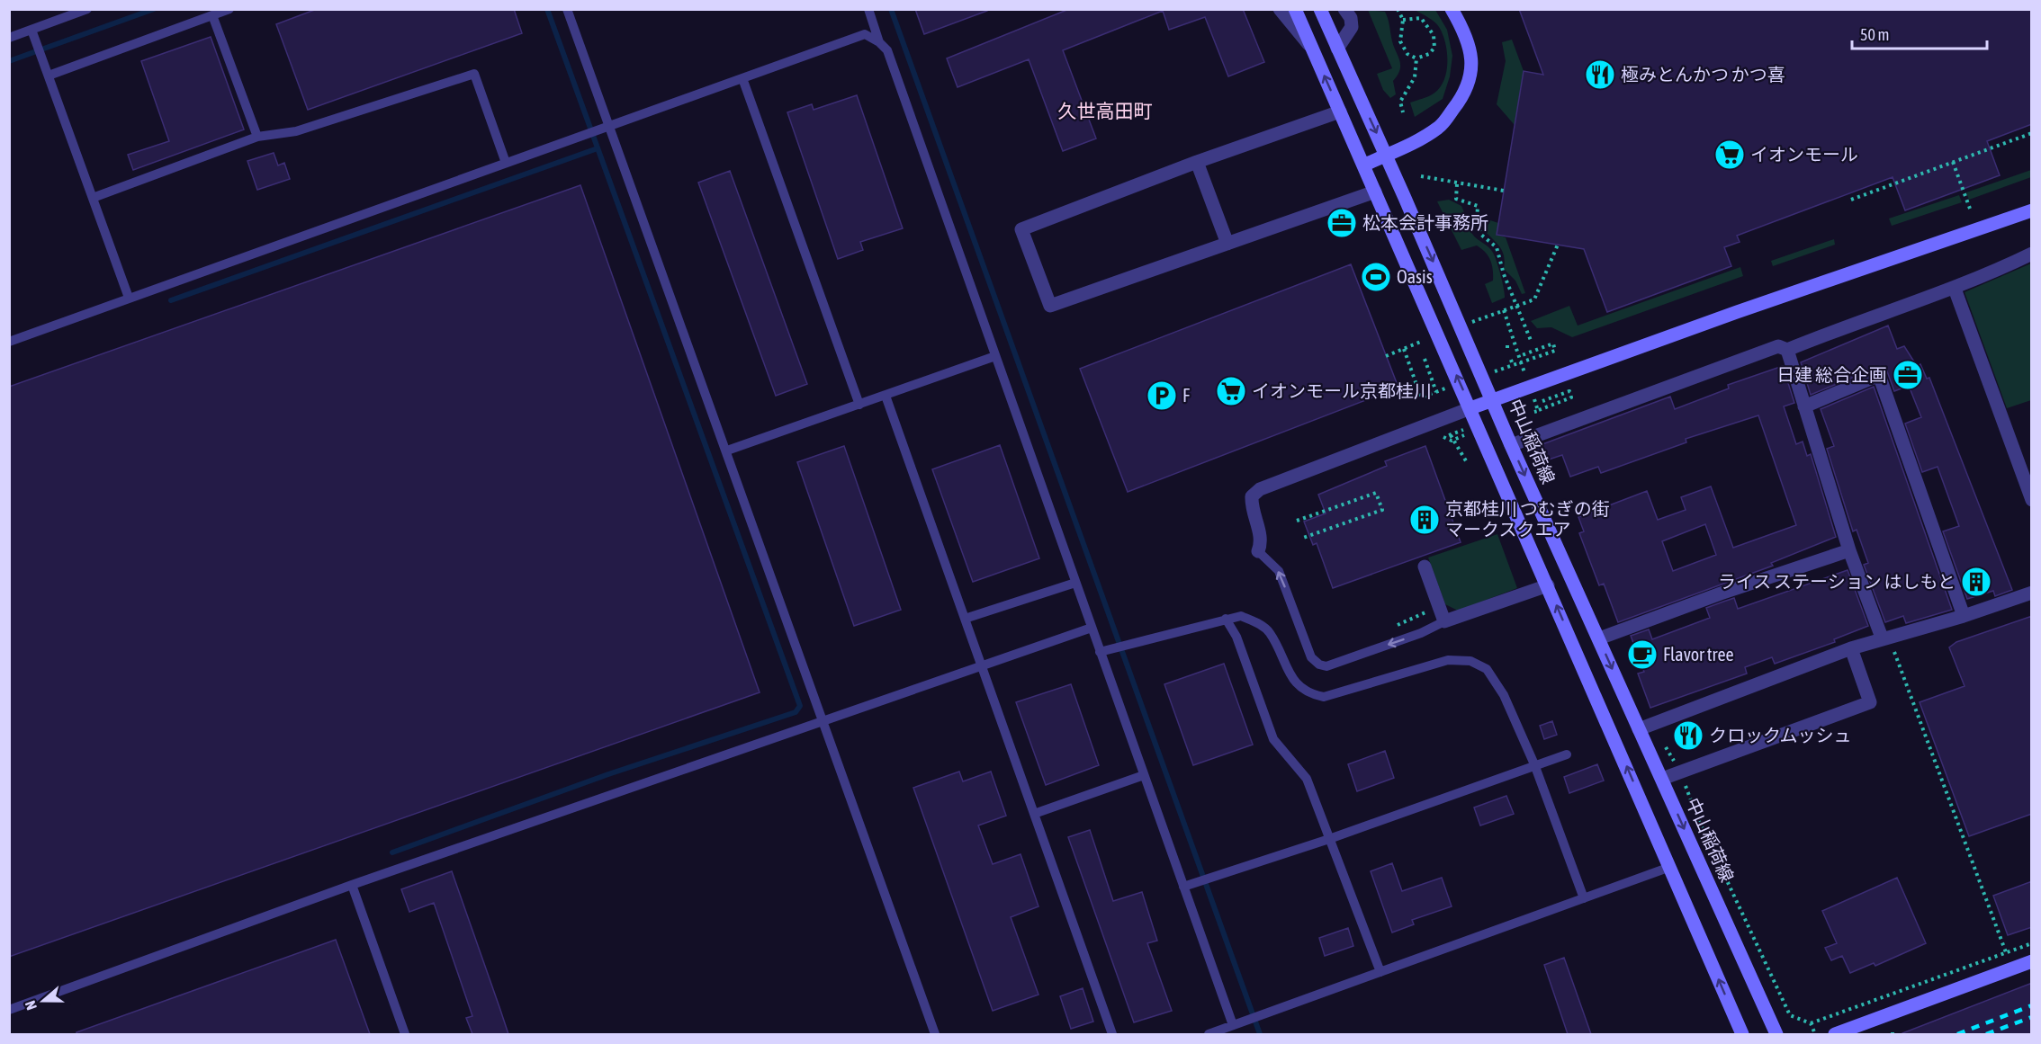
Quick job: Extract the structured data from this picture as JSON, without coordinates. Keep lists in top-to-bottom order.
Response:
{
  "streets": {
    "main road": ["中山稲荷線"]
  },
  "districts": ["久世高田町"],
  "places": {
    "restaurant": ["極みとんかつ かつ喜", "クロックムッシュ"],
    "supermarket": ["イオンモール", "イオンモール京都桂川"],
    "office": ["松本会計事務所", "日建 総合企画"],
    "sports": ["Oasis"],
    "parking": ["F"],
    "building": ["京都桂川 つむぎの街 マークスクエア", "ライス ステーション はしもと"],
    "cafe": ["Flavor tree"]
  },
  "scale_bar": "50 m",
  "north": "left"
}
